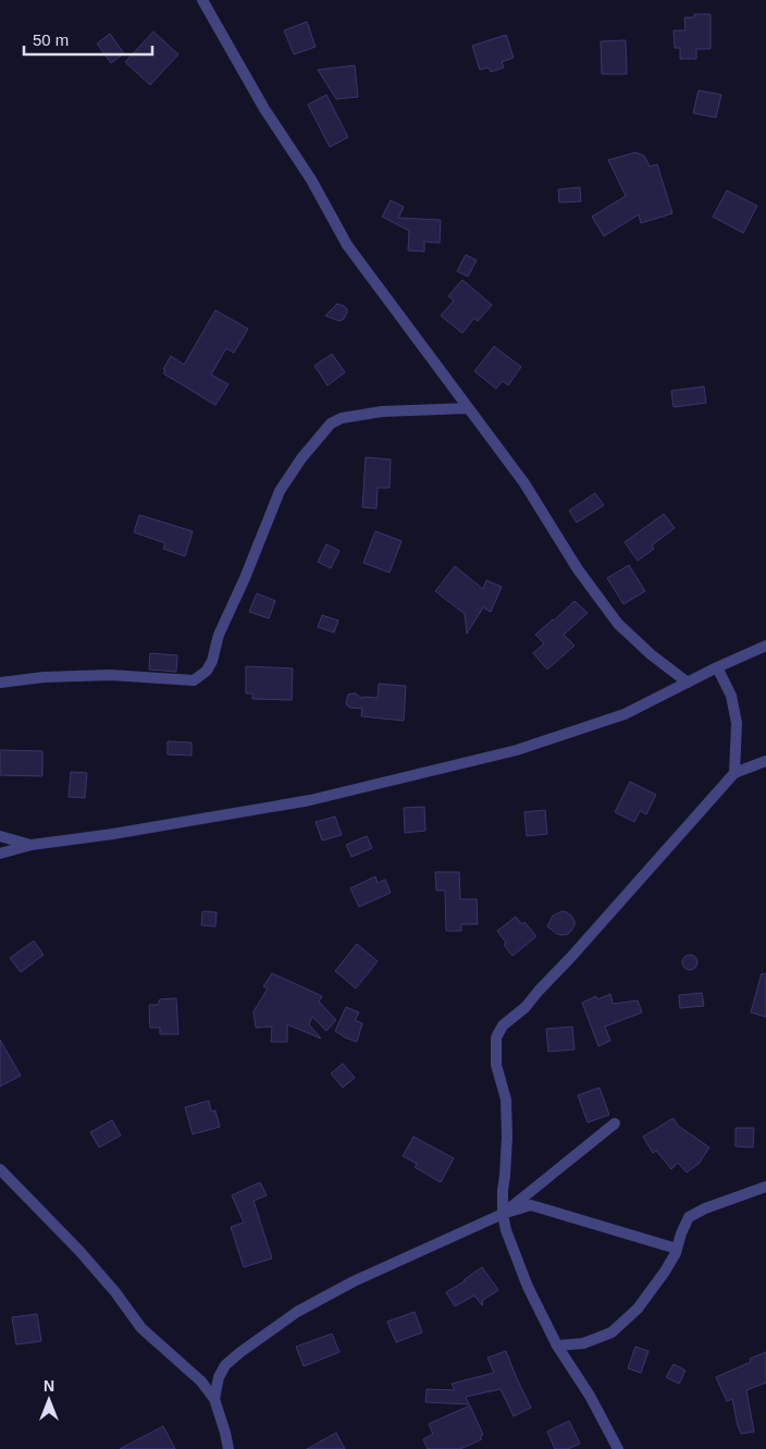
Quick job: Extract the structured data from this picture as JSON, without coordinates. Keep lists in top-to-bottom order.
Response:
{
  "scale_bar": "50 m",
  "north": "top"
}
